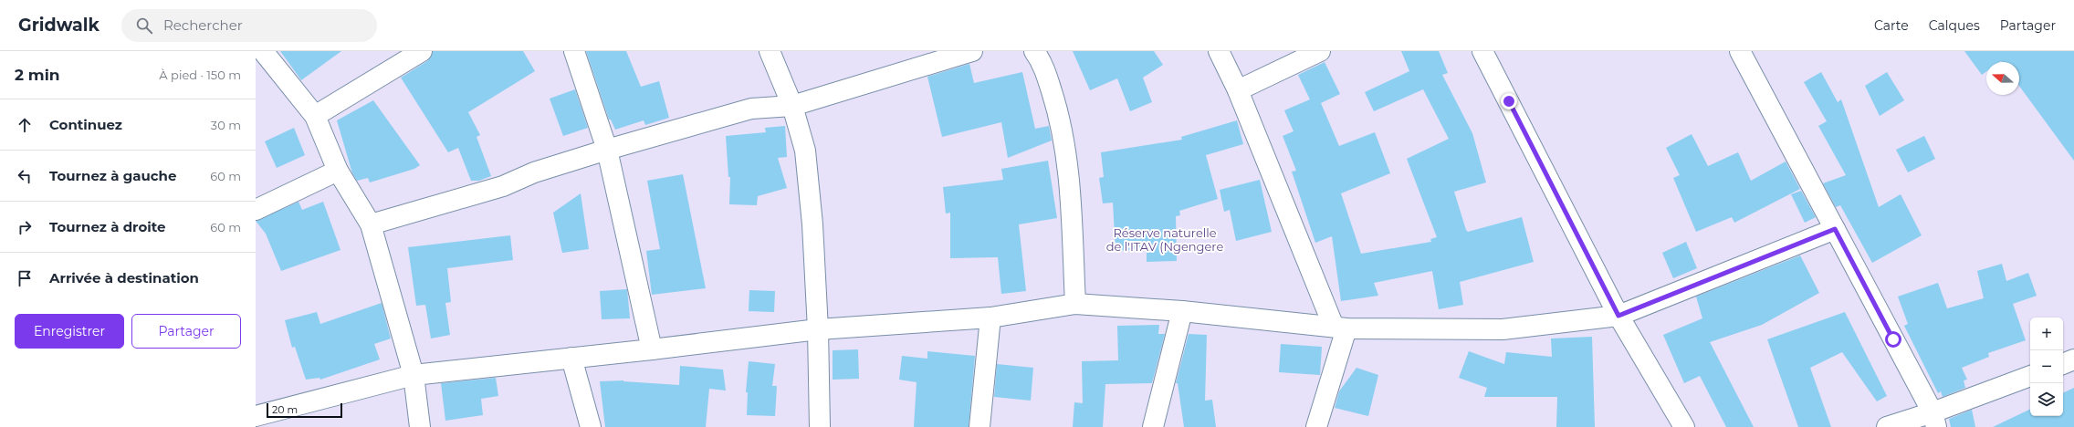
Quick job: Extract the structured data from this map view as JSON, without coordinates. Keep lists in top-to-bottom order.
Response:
{
  "parks": ["Réserve naturelle de l'ITAV (Ngengere"],
  "scale_bar": "20 m",
  "north": "left",
  "page": {
    "header": "Gridwalk",
    "search": "Rechercher",
    "nav": ["Carte", "Calques", "Partager"],
    "heading": ["2 min", "À pied · 150 m"],
    "list": [
      ["Continuez", "30 m"],
      ["Tournez à gauche", "60 m"],
      ["Tournez à droite", "60 m"],
      "Arrivée à destination"
    ],
    "buttons": ["Enregistrer", "Partager"],
    "map_buttons": ["+", "−"],
    "scale": "20 m"
  }
}
